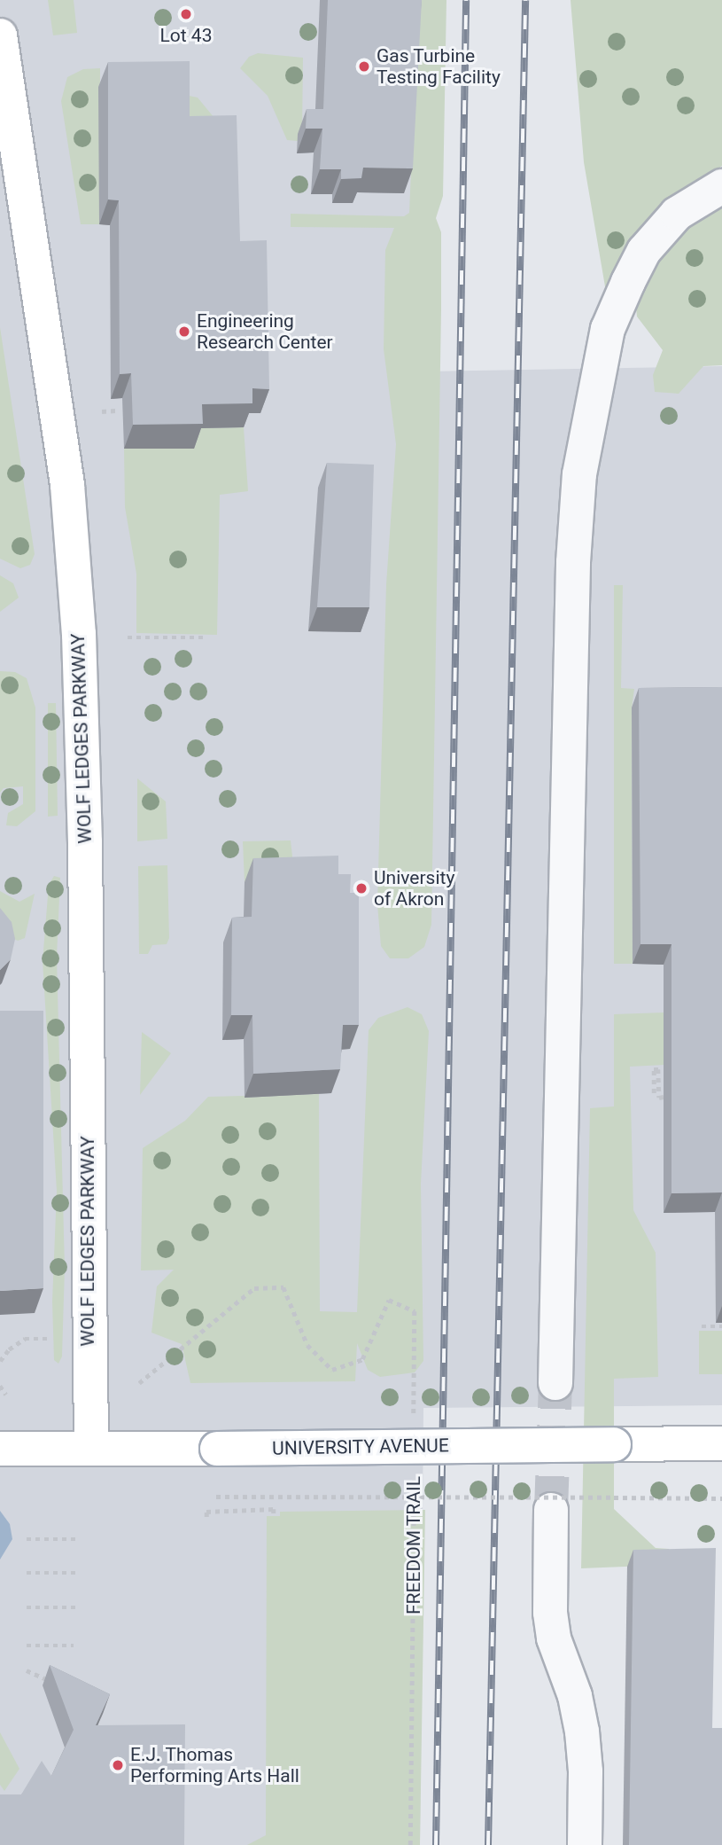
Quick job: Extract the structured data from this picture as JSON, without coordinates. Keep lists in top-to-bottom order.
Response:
{
  "streets": {
    "main road": ["WOLF LEDGES PARKWAY", "UNIVERSITY AVENUE"],
    "path": ["FREEDOM TRAIL"]
  },
  "crossings": [
    ["WOLF LEDGES PARKWAY", "UNIVERSITY AVENUE"]
  ],
  "places": [
    "Lot 43",
    "Gas Turbine Testing Facility",
    "Engineering Research Center",
    "University of Akron",
    "E.J. Thomas Performing Arts Hall"
  ]
}
